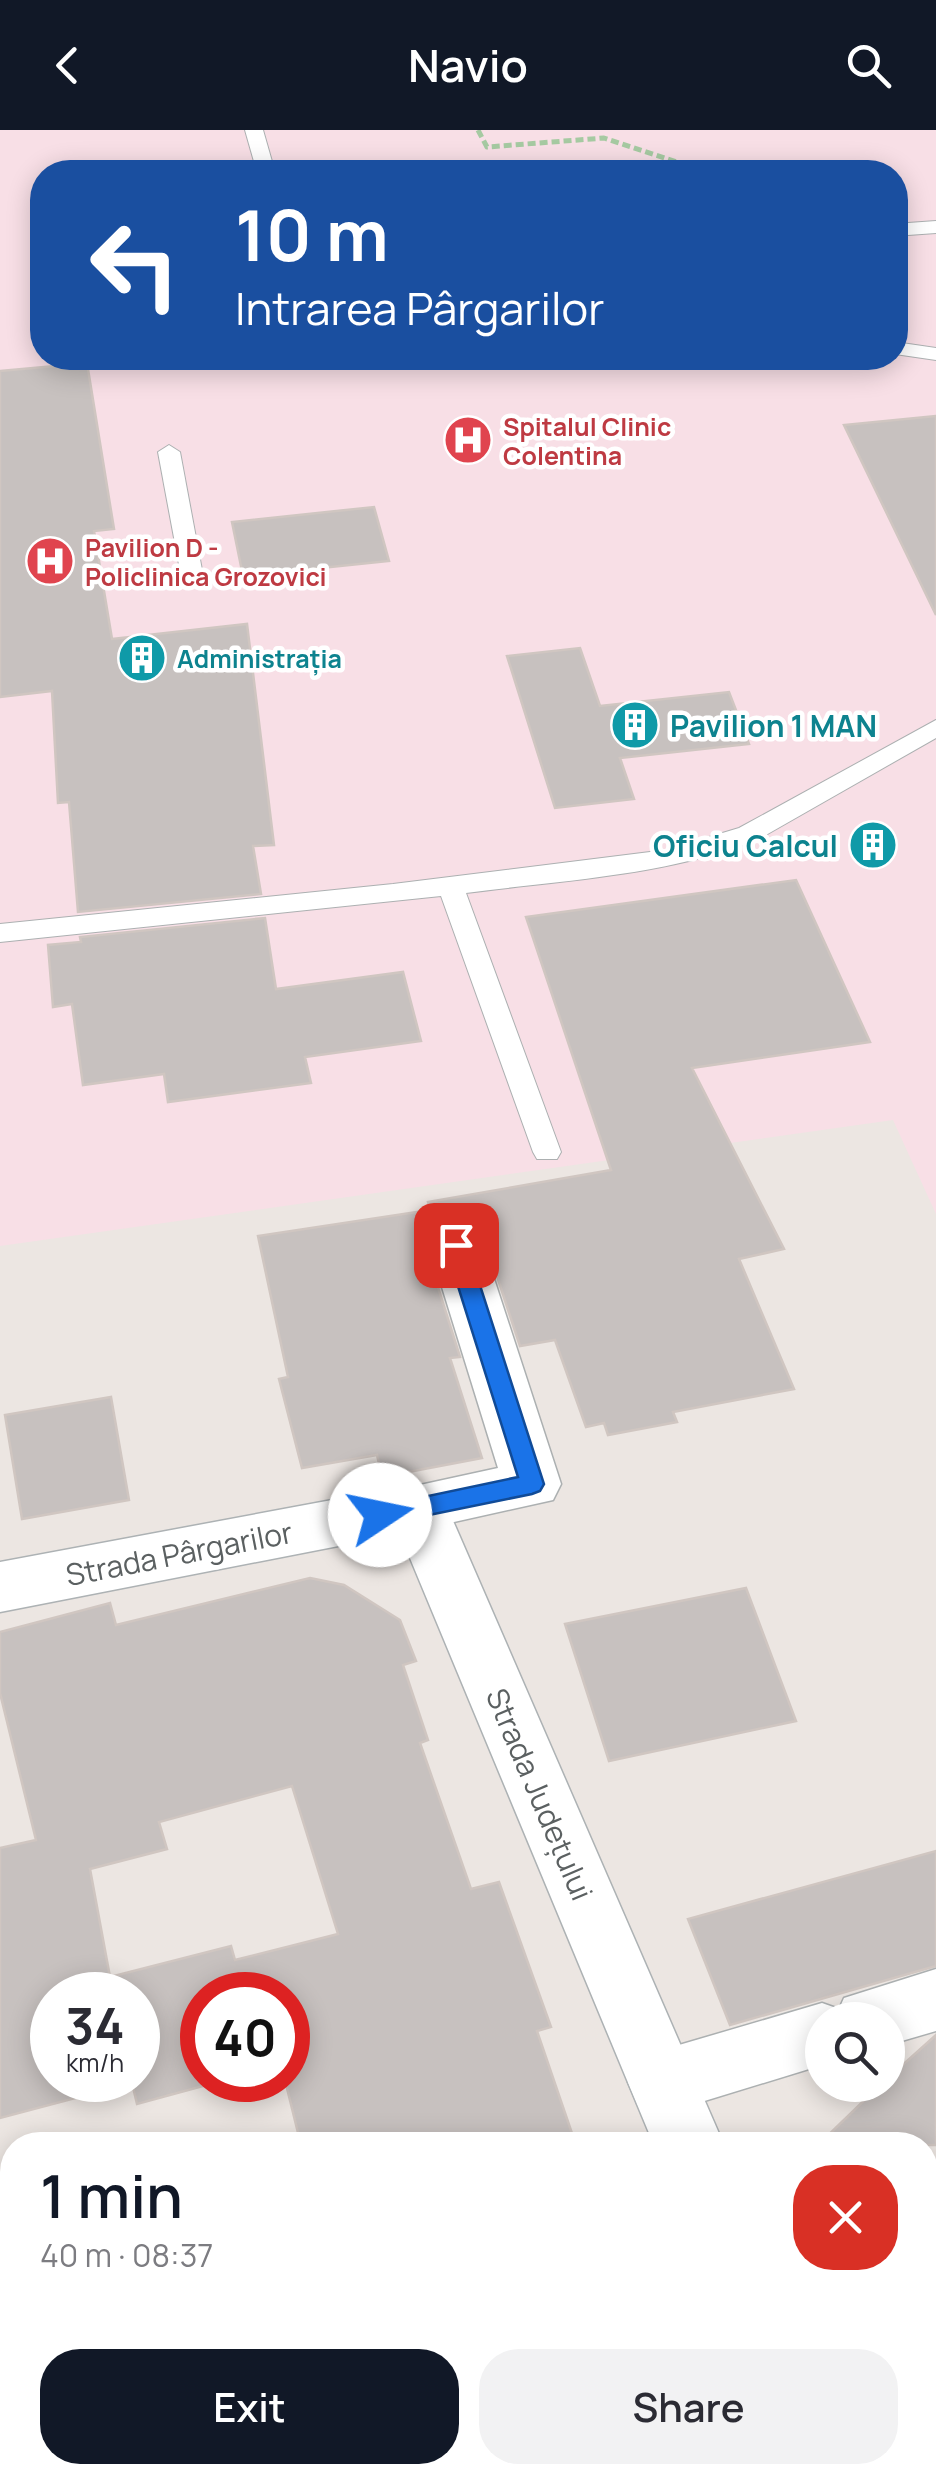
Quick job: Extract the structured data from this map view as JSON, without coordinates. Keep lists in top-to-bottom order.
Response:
{
  "streets": {
    "street": ["Strada Pârgarilor", "Strada Județului"]
  },
  "crossings": [
    ["Strada Pârgarilor", "Strada Județului"]
  ],
  "places": {
    "hospital": ["Spitalul Clinic Colentina", "Pavilion D - Policlinica Grozovici"],
    "building": ["Administrația", "Pavilion 1 MAN", "Oficiu Calcul"]
  },
  "page": {
    "header": "Navio",
    "turn": ["10 m", "Intrarea Pârgarilor"],
    "speed": "34 km/h",
    "limit": "40",
    "heading": ["1 min", "40 m · 08:37"],
    "buttons": ["Exit", "Share"]
  }
}
